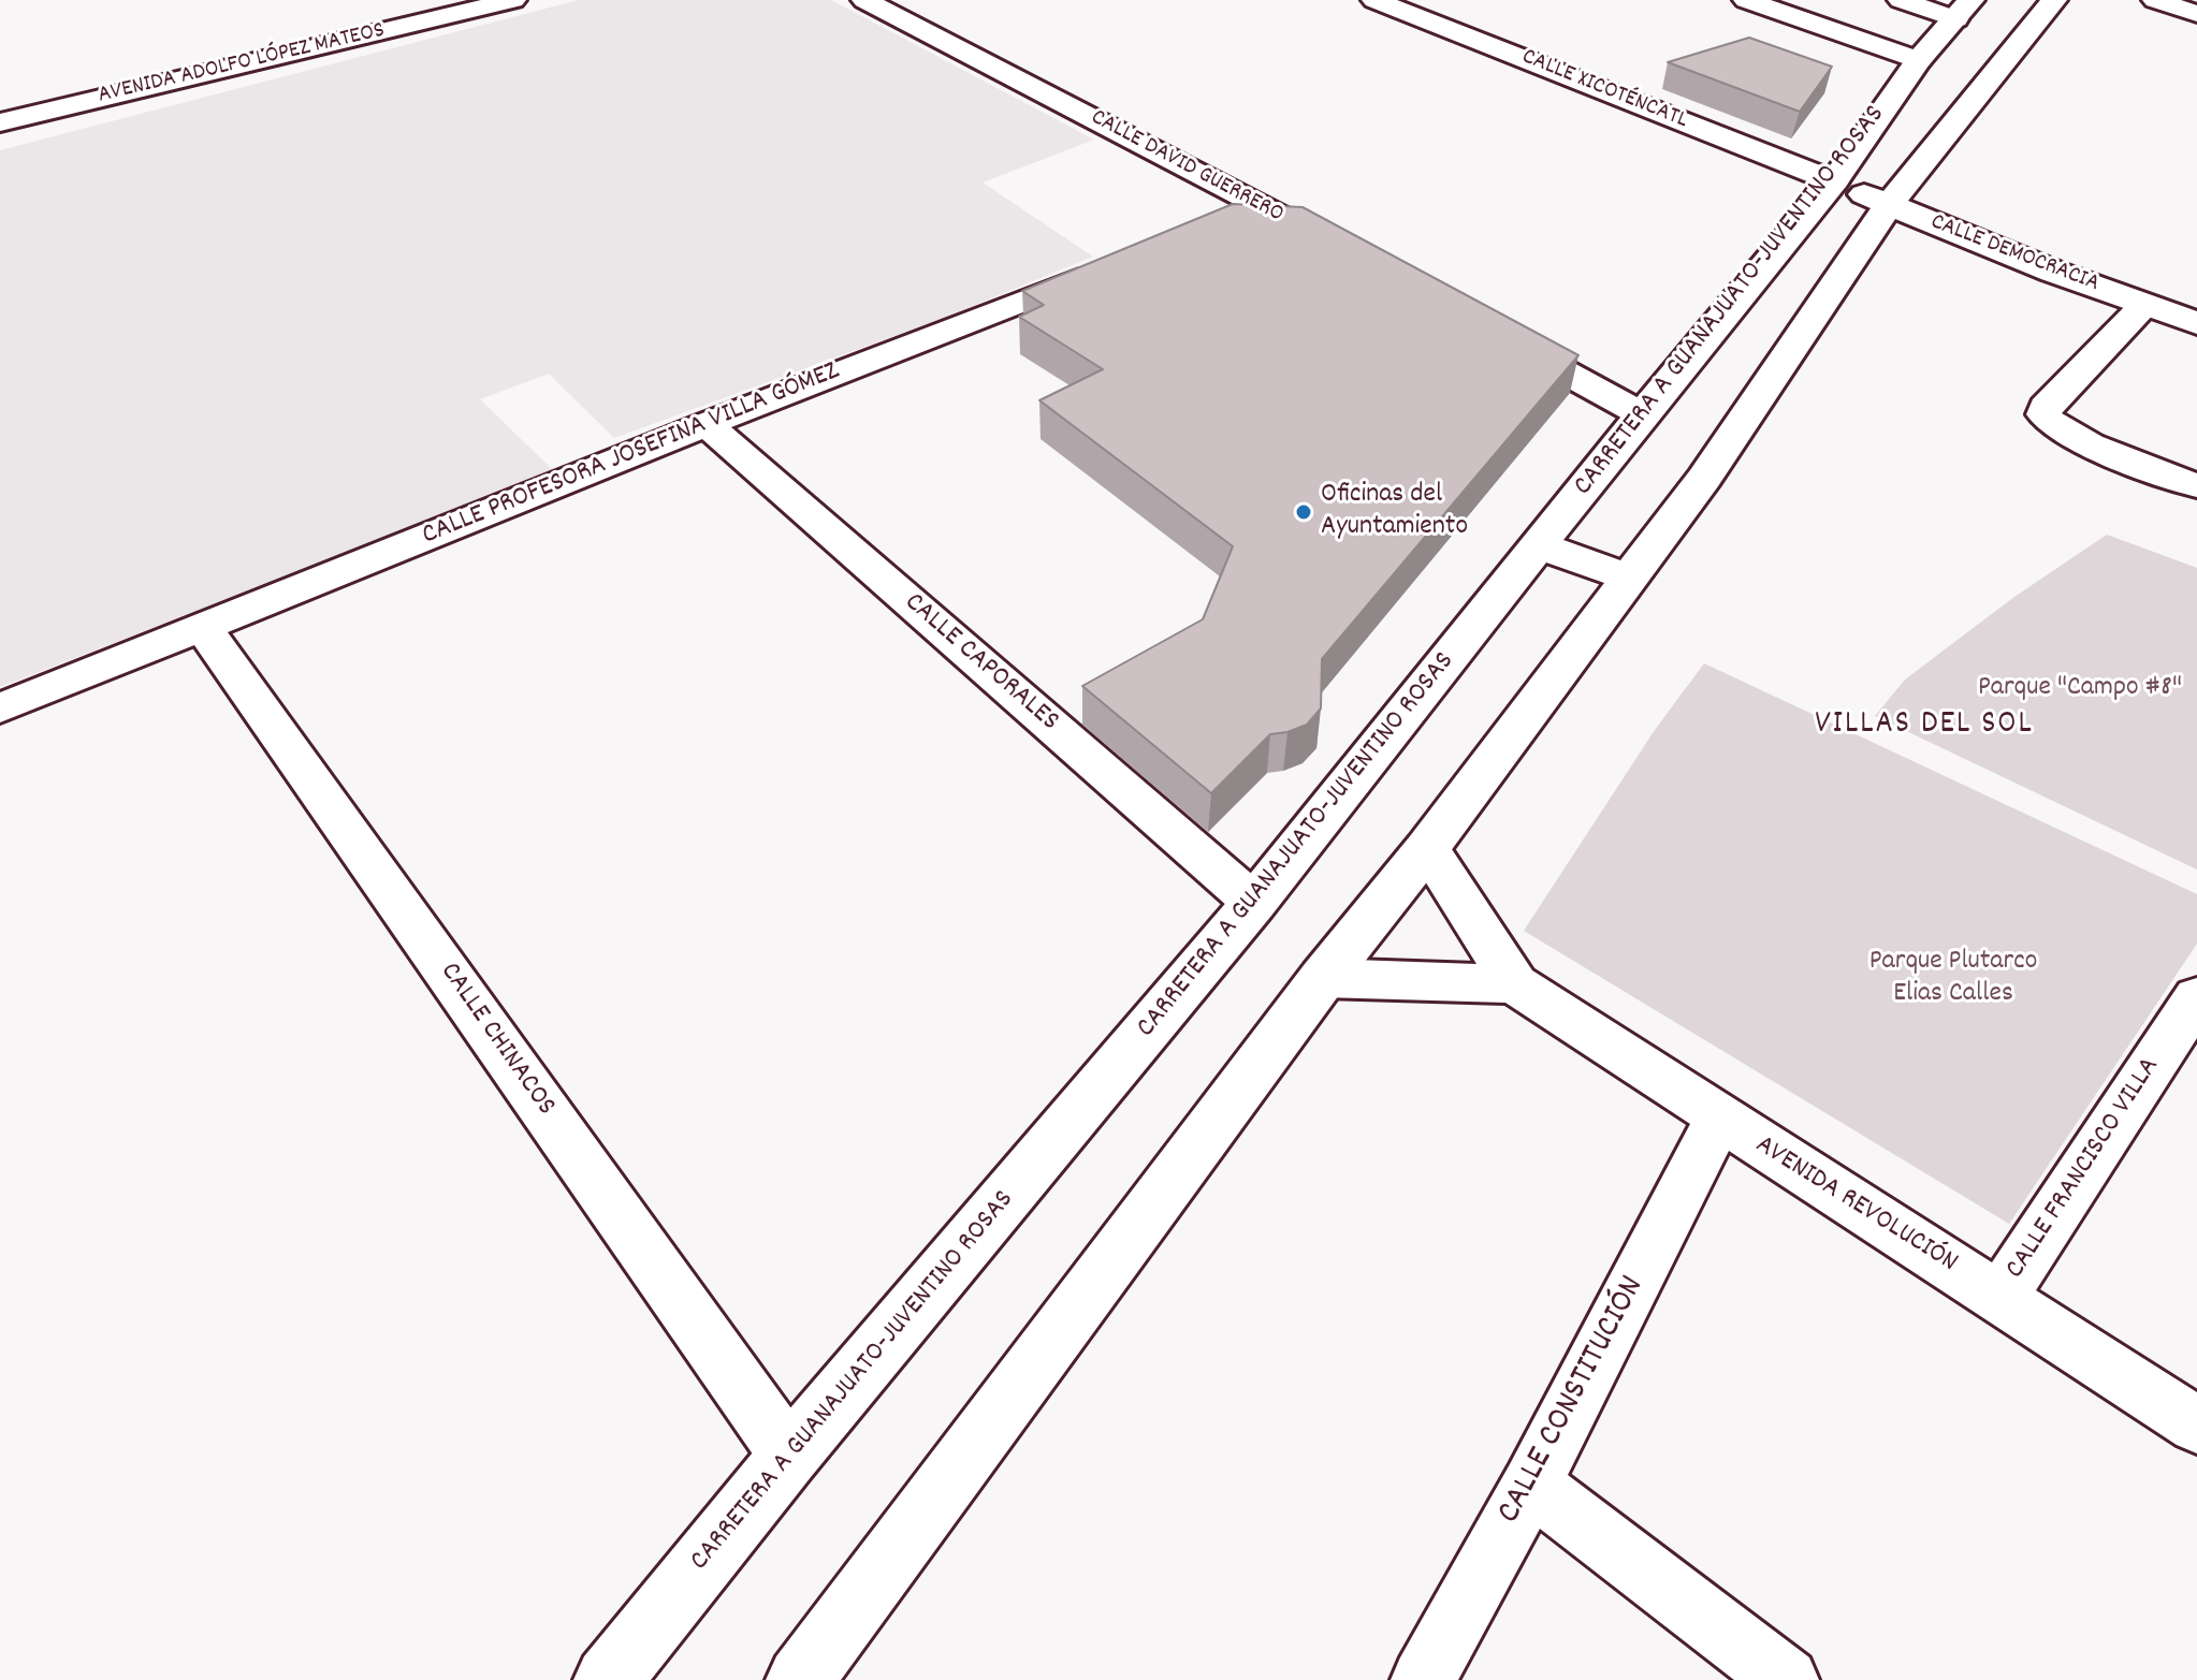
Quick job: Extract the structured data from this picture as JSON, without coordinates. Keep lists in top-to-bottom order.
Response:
{
  "streets": {
    "main road": ["CALLE DEMOCRACIA", "CARRETERA A GUANAJUATO-JUVENTINO ROSAS"],
    "street": [
      "AVENIDA ADOLFO LÓPEZ MATEOS",
      "CALLE XICOTÉNCATL",
      "CALLE DAVID GUERRERO",
      "CALLE PROFESORA JOSEFINA VILLA GÓMEZ",
      "CALLE CAPORALES",
      "CALLE CHINACOS",
      "CALLE FRANCISCO VILLA",
      "AVENIDA REVOLUCIÓN",
      "CALLE CONSTITUCIÓN"
    ]
  },
  "crossings": [
    ["CALLE XICOTÉNCATL", "CALLE DEMOCRACIA"],
    ["CALLE XICOTÉNCATL", "CARRETERA A GUANAJUATO-JUVENTINO ROSAS"],
    ["CALLE DEMOCRACIA", "CARRETERA A GUANAJUATO-JUVENTINO ROSAS"],
    ["CARRETERA A GUANAJUATO-JUVENTINO ROSAS", "CALLE CAPORALES"],
    ["CARRETERA A GUANAJUATO-JUVENTINO ROSAS", "CALLE CHINACOS"],
    ["CALLE PROFESORA JOSEFINA VILLA GÓMEZ", "CALLE CAPORALES"],
    ["CALLE PROFESORA JOSEFINA VILLA GÓMEZ", "CALLE CHINACOS"],
    ["CALLE FRANCISCO VILLA", "AVENIDA REVOLUCIÓN"],
    ["AVENIDA REVOLUCIÓN", "CALLE CONSTITUCIÓN"]
  ],
  "districts": ["VILLAS DEL SOL"],
  "parks": ["Parque \"Campo #8\"", "Parque Plutarco Elias Calles"],
  "places": ["Oficinas del Ayuntamiento"]
}
